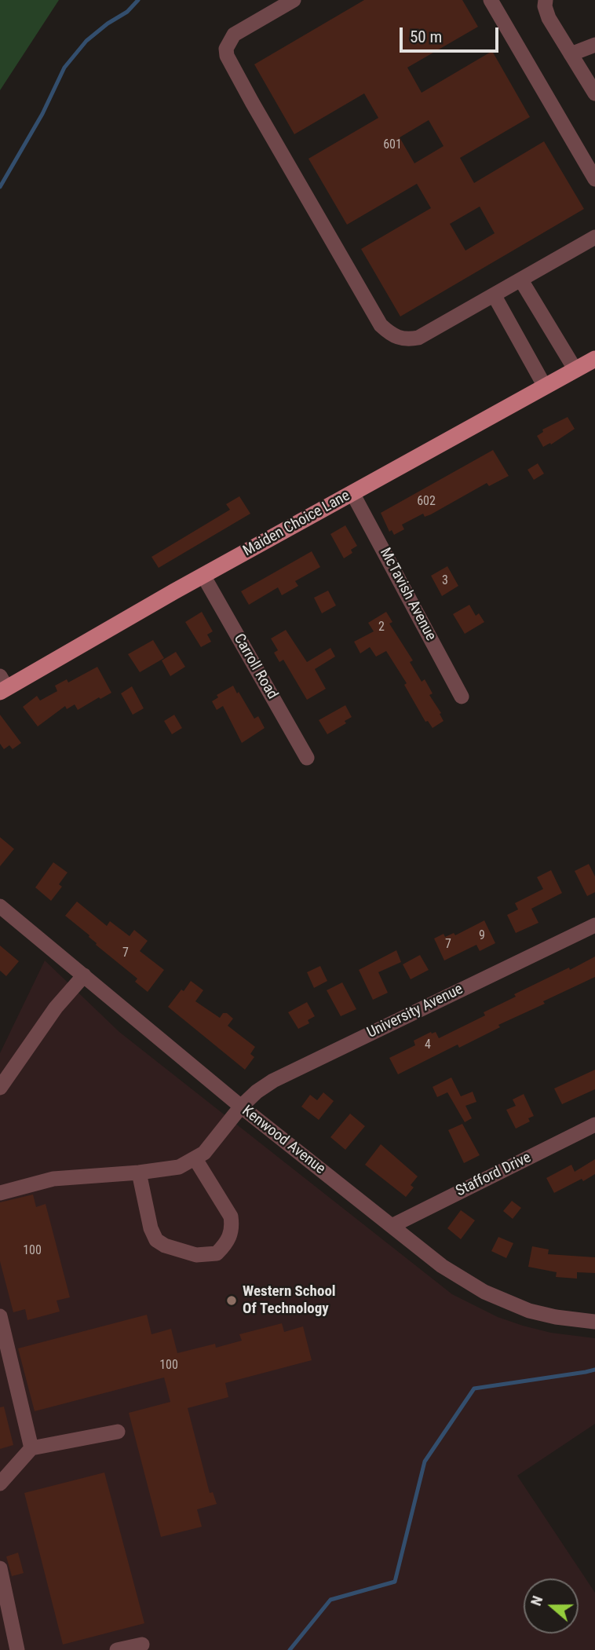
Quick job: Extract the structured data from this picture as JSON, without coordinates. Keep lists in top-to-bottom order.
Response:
{
  "streets": {
    "main road": ["Maiden Choice Lane"],
    "street": [
      "McTavish Avenue",
      "Carroll Road",
      "University Avenue",
      "Kenwood Avenue",
      "Stafford Drive"
    ]
  },
  "crossings": [
    ["Maiden Choice Lane", "McTavish Avenue"],
    ["Maiden Choice Lane", "Carroll Road"],
    ["University Avenue", "Kenwood Avenue"],
    ["Kenwood Avenue", "Stafford Drive"]
  ],
  "places": ["Western School Of Technology"],
  "house_numbers": [
    "601",
    "602",
    "3",
    "2",
    "9",
    "7",
    "7",
    "4",
    "100",
    "100"
  ],
  "scale_bar": "50 m",
  "north": "left"
}
